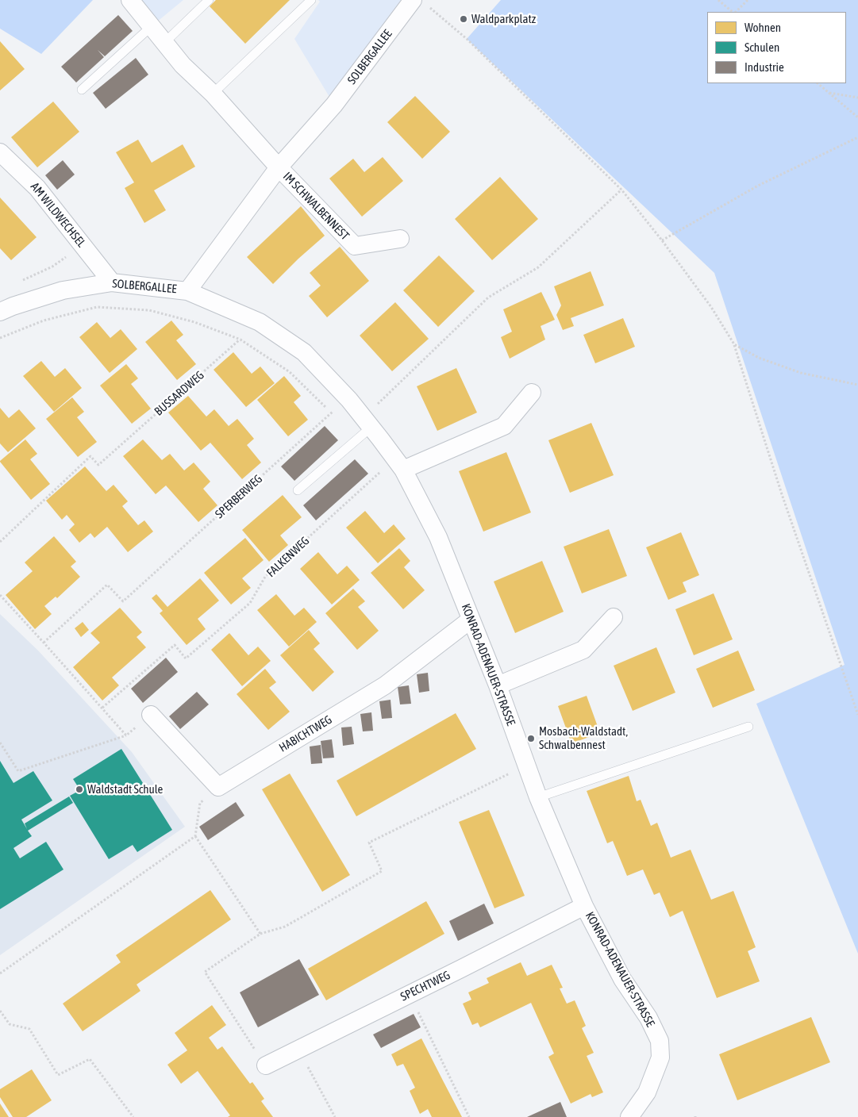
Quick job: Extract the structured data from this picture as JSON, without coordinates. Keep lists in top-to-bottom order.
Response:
{
  "streets": {
    "street": [
      "SOLBERGALLEE",
      "IM SCHWALBENNEST",
      "AM WILDWECHSEL",
      "KONRAD-ADENAUER-STRASSE",
      "HABICHTWEG",
      "SPECHTWEG"
    ],
    "path": ["BUSSARDWEG", "SPERBERWEG", "FALKENWEG"]
  },
  "crossings": [
    ["SOLBERGALLEE", "IM SCHWALBENNEST"],
    ["SOLBERGALLEE", "AM WILDWECHSEL"],
    ["SOLBERGALLEE", "KONRAD-ADENAUER-STRASSE"],
    ["BUSSARDWEG", "KONRAD-ADENAUER-STRASSE"],
    ["SPERBERWEG", "KONRAD-ADENAUER-STRASSE"],
    ["FALKENWEG", "KONRAD-ADENAUER-STRASSE"],
    ["KONRAD-ADENAUER-STRASSE", "HABICHTWEG"],
    ["KONRAD-ADENAUER-STRASSE", "SPECHTWEG"]
  ],
  "places": ["Waldparkplatz", "Mosbach-Waldstadt, Schwalbennest", "Waldstadt Schule"],
  "legend": ["Wohnen", "Schulen", "Industrie"]
}
